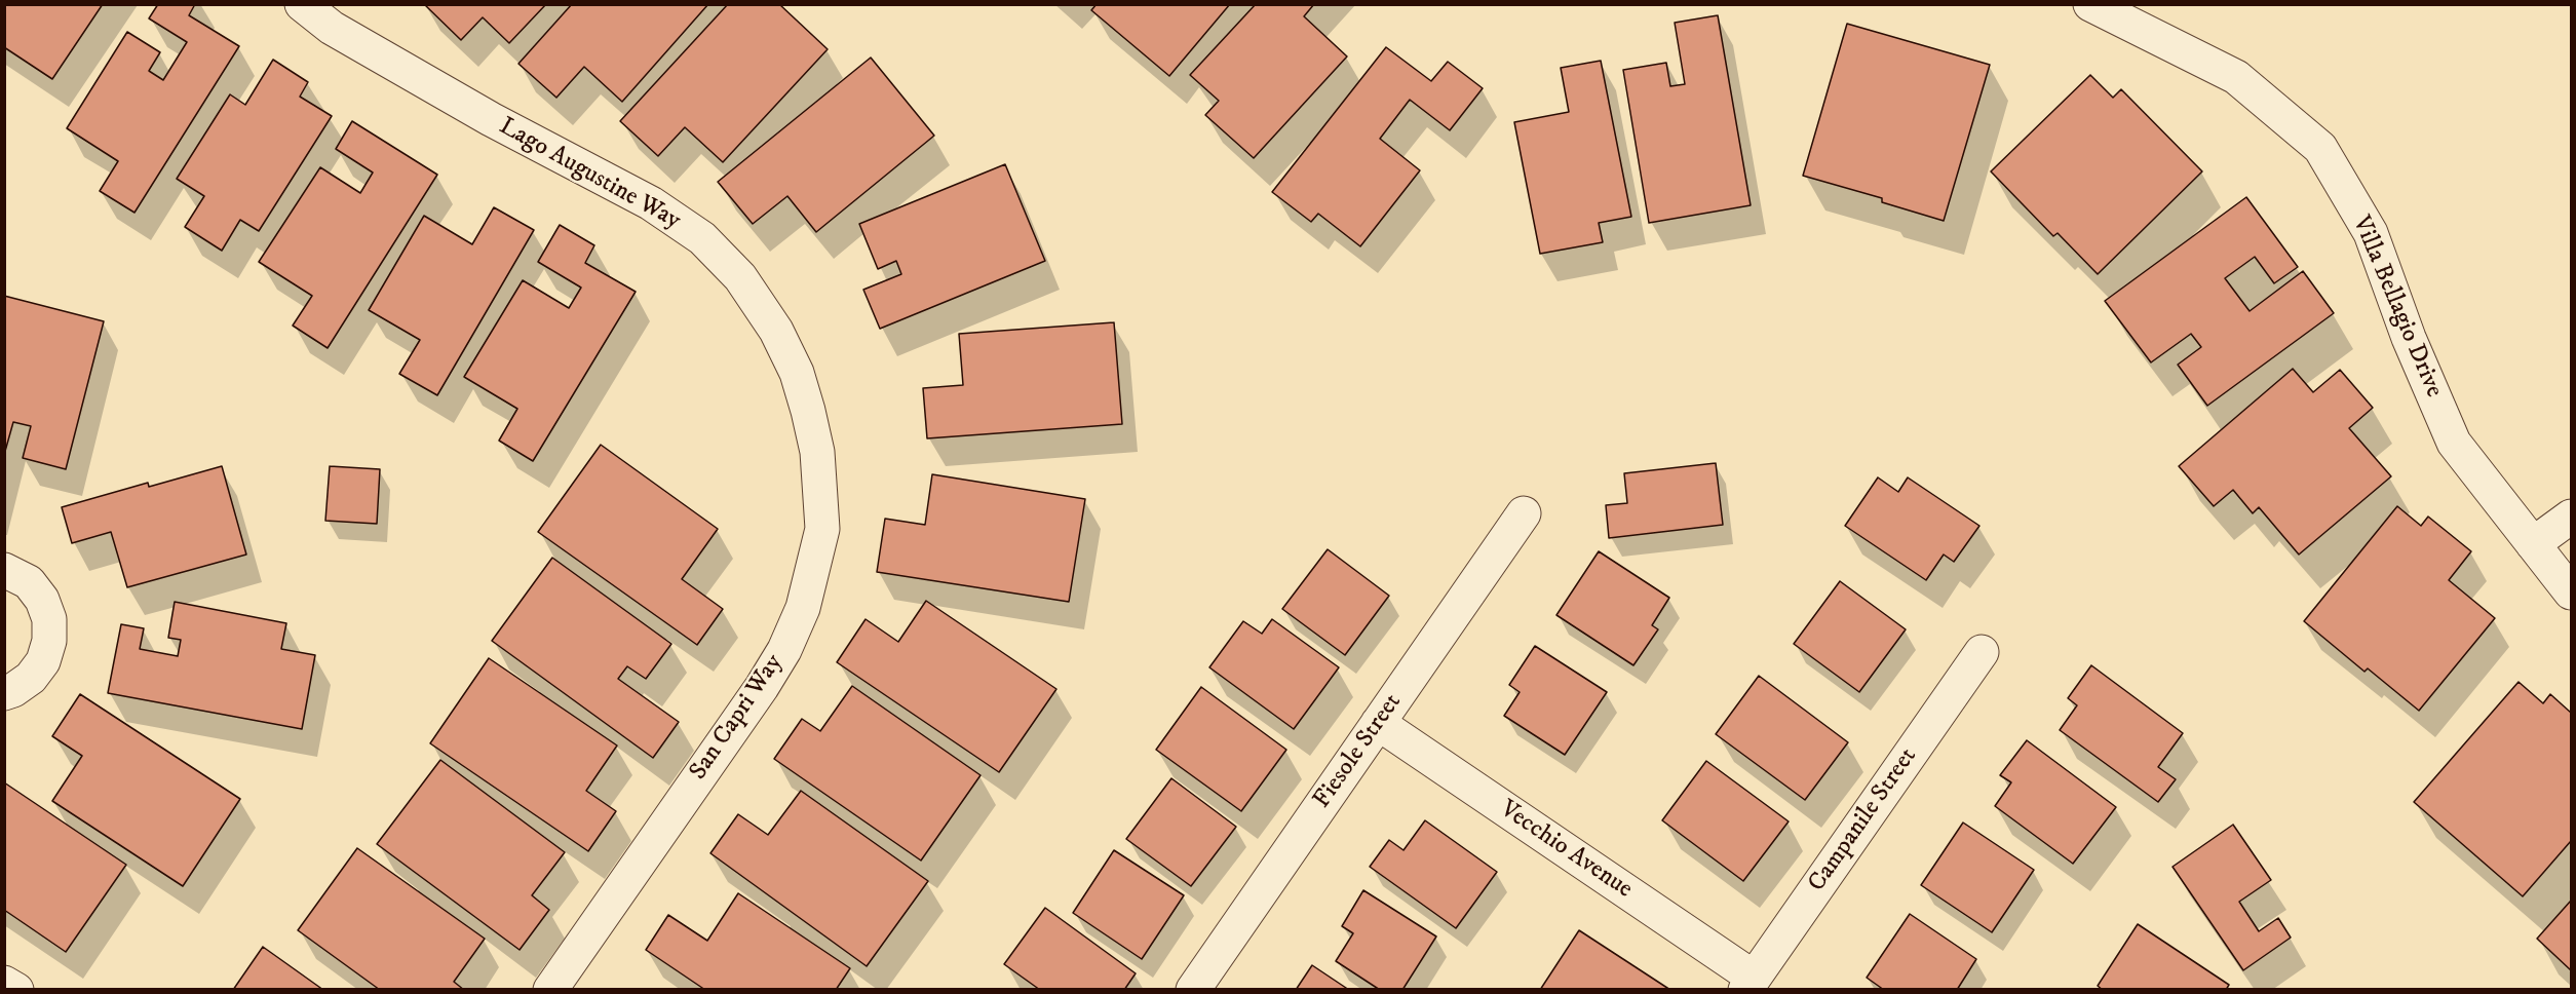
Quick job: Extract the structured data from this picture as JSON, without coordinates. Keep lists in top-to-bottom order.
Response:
{
  "streets": {
    "street": [
      "Lago Augustine Way",
      "Villa Bellagio Drive",
      "San Capri Way",
      "Fiesole Street",
      "Campanile Street",
      "Vecchio Avenue"
    ]
  },
  "crossings": [
    ["Lago Augustine Way", "San Capri Way"],
    ["Fiesole Street", "Vecchio Avenue"],
    ["Campanile Street", "Vecchio Avenue"]
  ]
}
